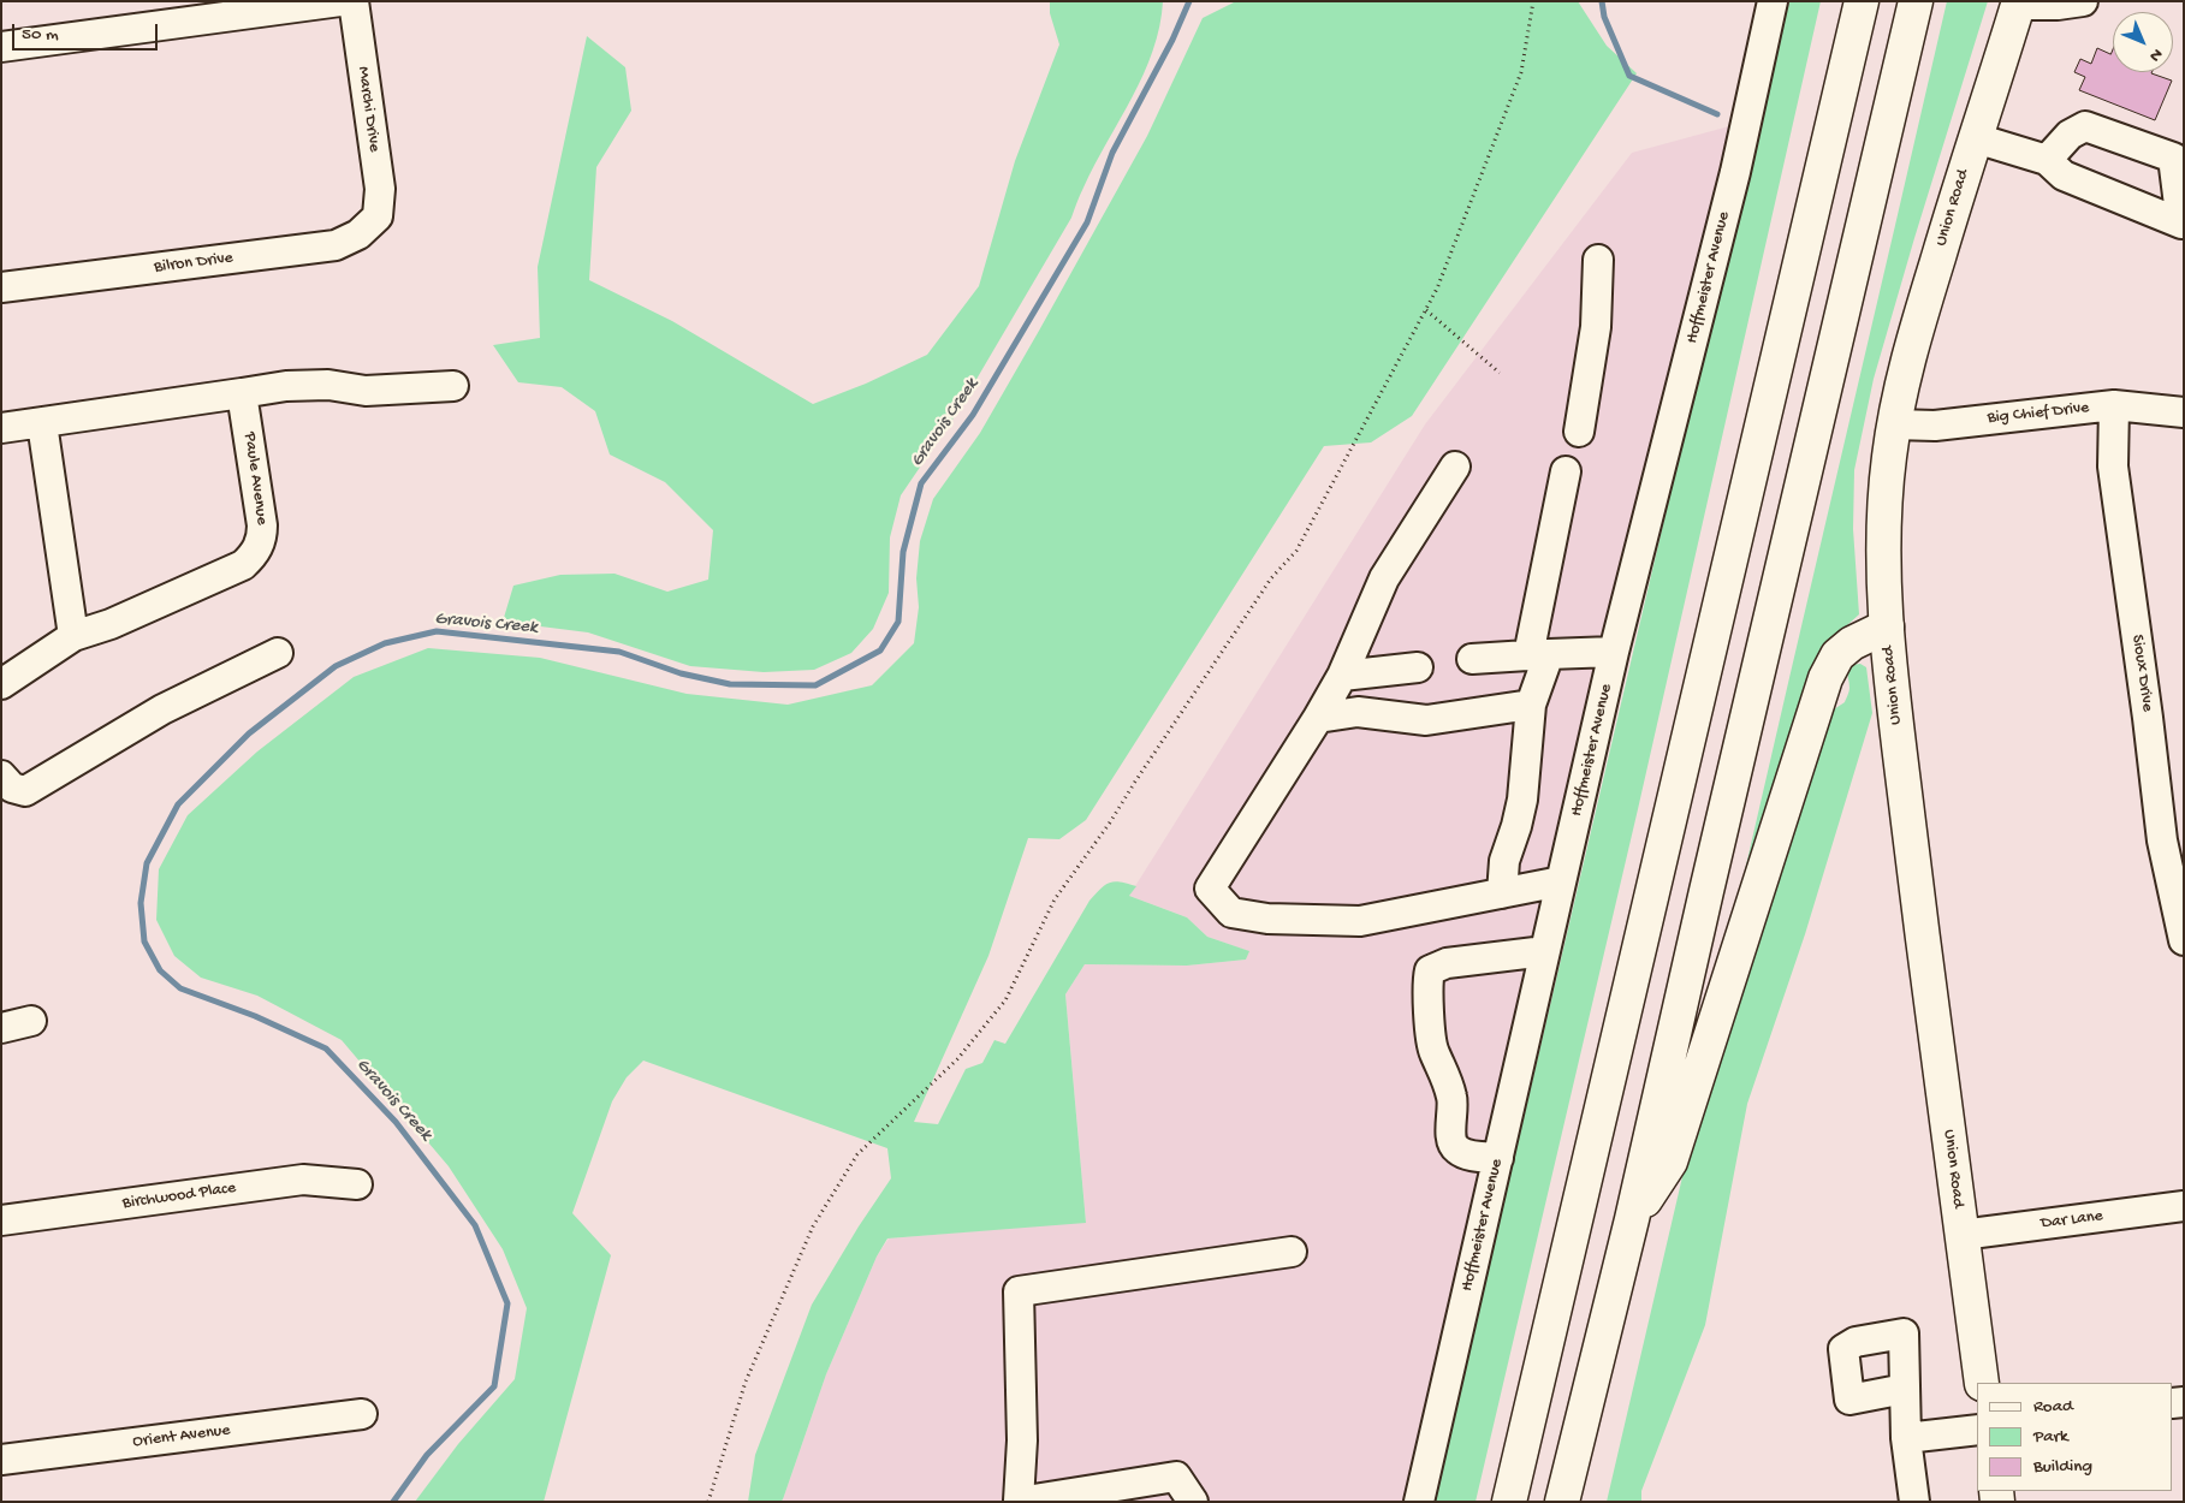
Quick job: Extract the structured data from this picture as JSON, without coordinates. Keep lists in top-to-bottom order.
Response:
{
  "streets": {
    "main road": ["Union Road"],
    "street": [
      "Marchi Drive",
      "Bilron Drive",
      "Hoffmeister Avenue",
      "Big Chief Drive",
      "Paule Avenue",
      "Sioux Drive",
      "Birchwood Place",
      "Dar Lane",
      "Orient Avenue"
    ]
  },
  "crossings": [
    ["Marchi Drive", "Bilron Drive"],
    ["Union Road", "Big Chief Drive"],
    ["Union Road", "Dar Lane"],
    ["Big Chief Drive", "Sioux Drive"]
  ],
  "water": ["Gravois Creek"],
  "legend": ["Road", "Park", "Building"],
  "scale_bar": "50 m",
  "north": "bottom right"
}
